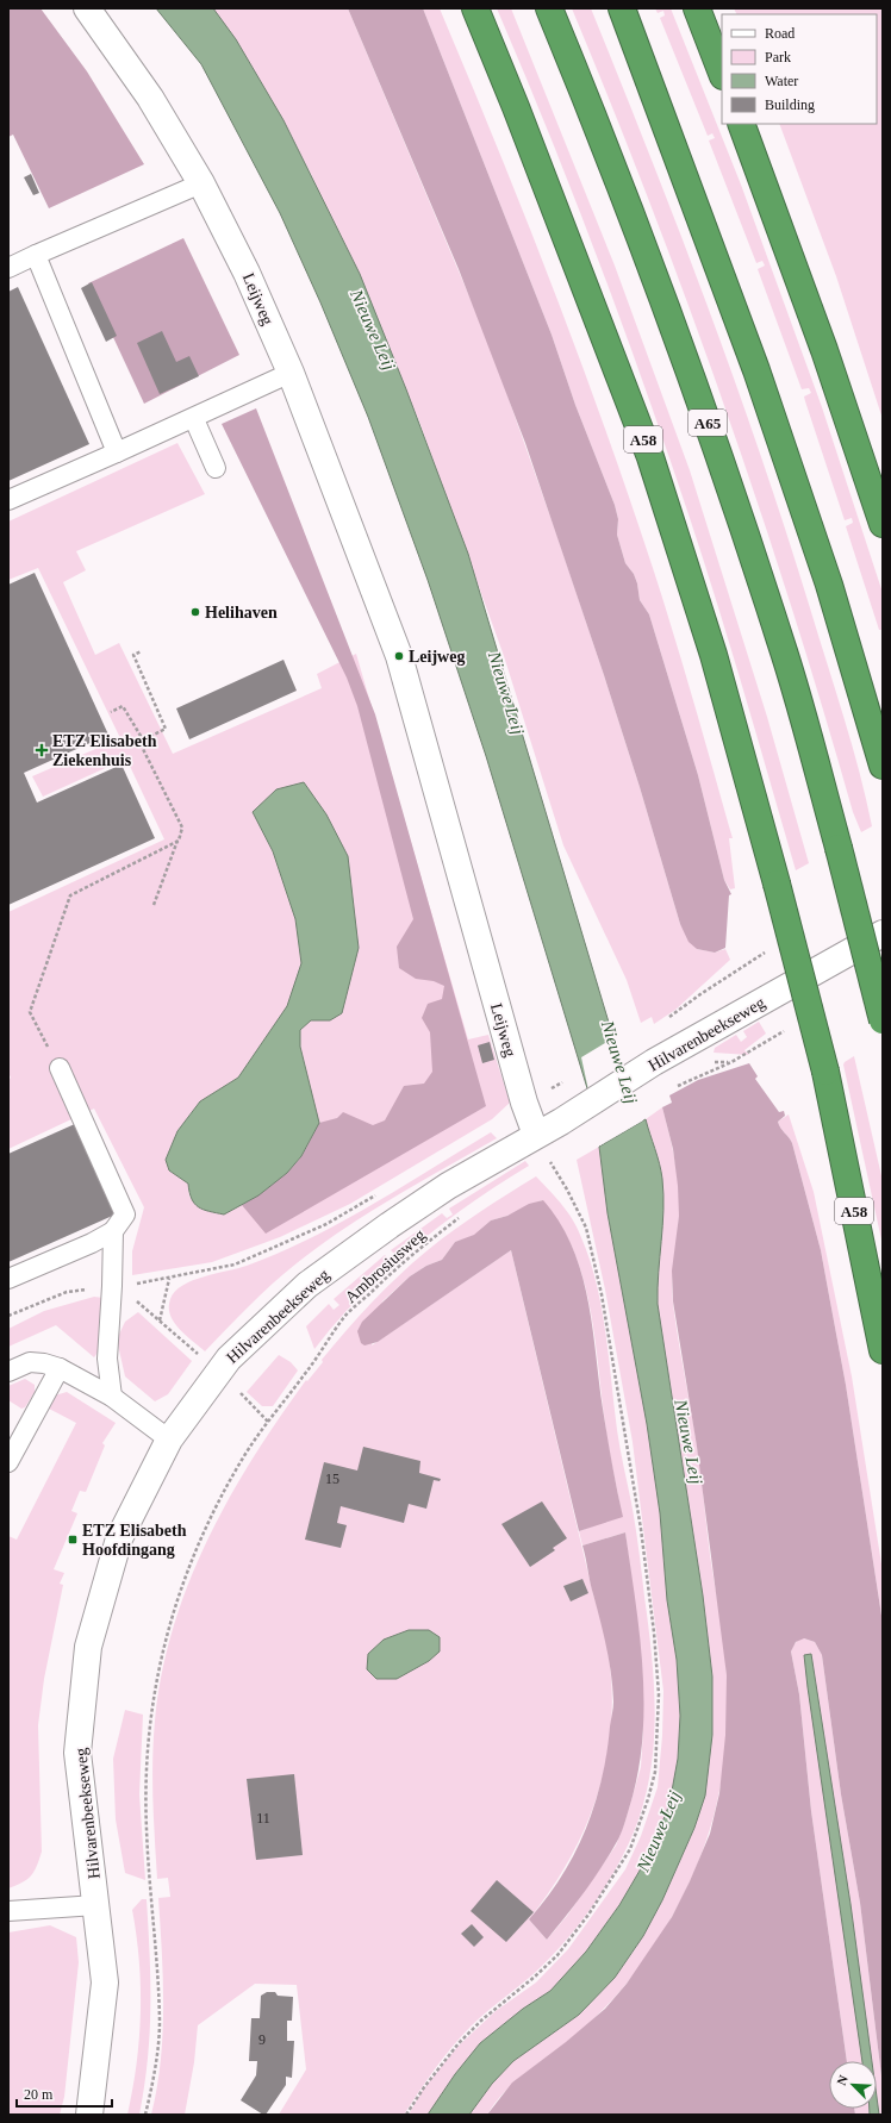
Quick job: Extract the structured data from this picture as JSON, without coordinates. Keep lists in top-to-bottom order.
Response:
{
  "streets": {
    "highway": ["A65", "A58"],
    "street": ["Leijweg", "Hilvarenbeekseweg"],
    "path": ["Ambrosiusweg"]
  },
  "crossings": [
    ["Leijweg", "Hilvarenbeekseweg"]
  ],
  "water": ["Nieuwe Leij"],
  "places": {
    "other": ["Helihaven", "Leijweg"],
    "health": ["ETZ Elisabeth Ziekenhuis"],
    "transit": ["ETZ Elisabeth Hoofdingang"]
  },
  "house_numbers": ["15", "11", "9"],
  "legend": [
    "Road",
    "Park",
    "Water",
    "Building"
  ],
  "scale_bar": "20 m",
  "north": "top left"
}
